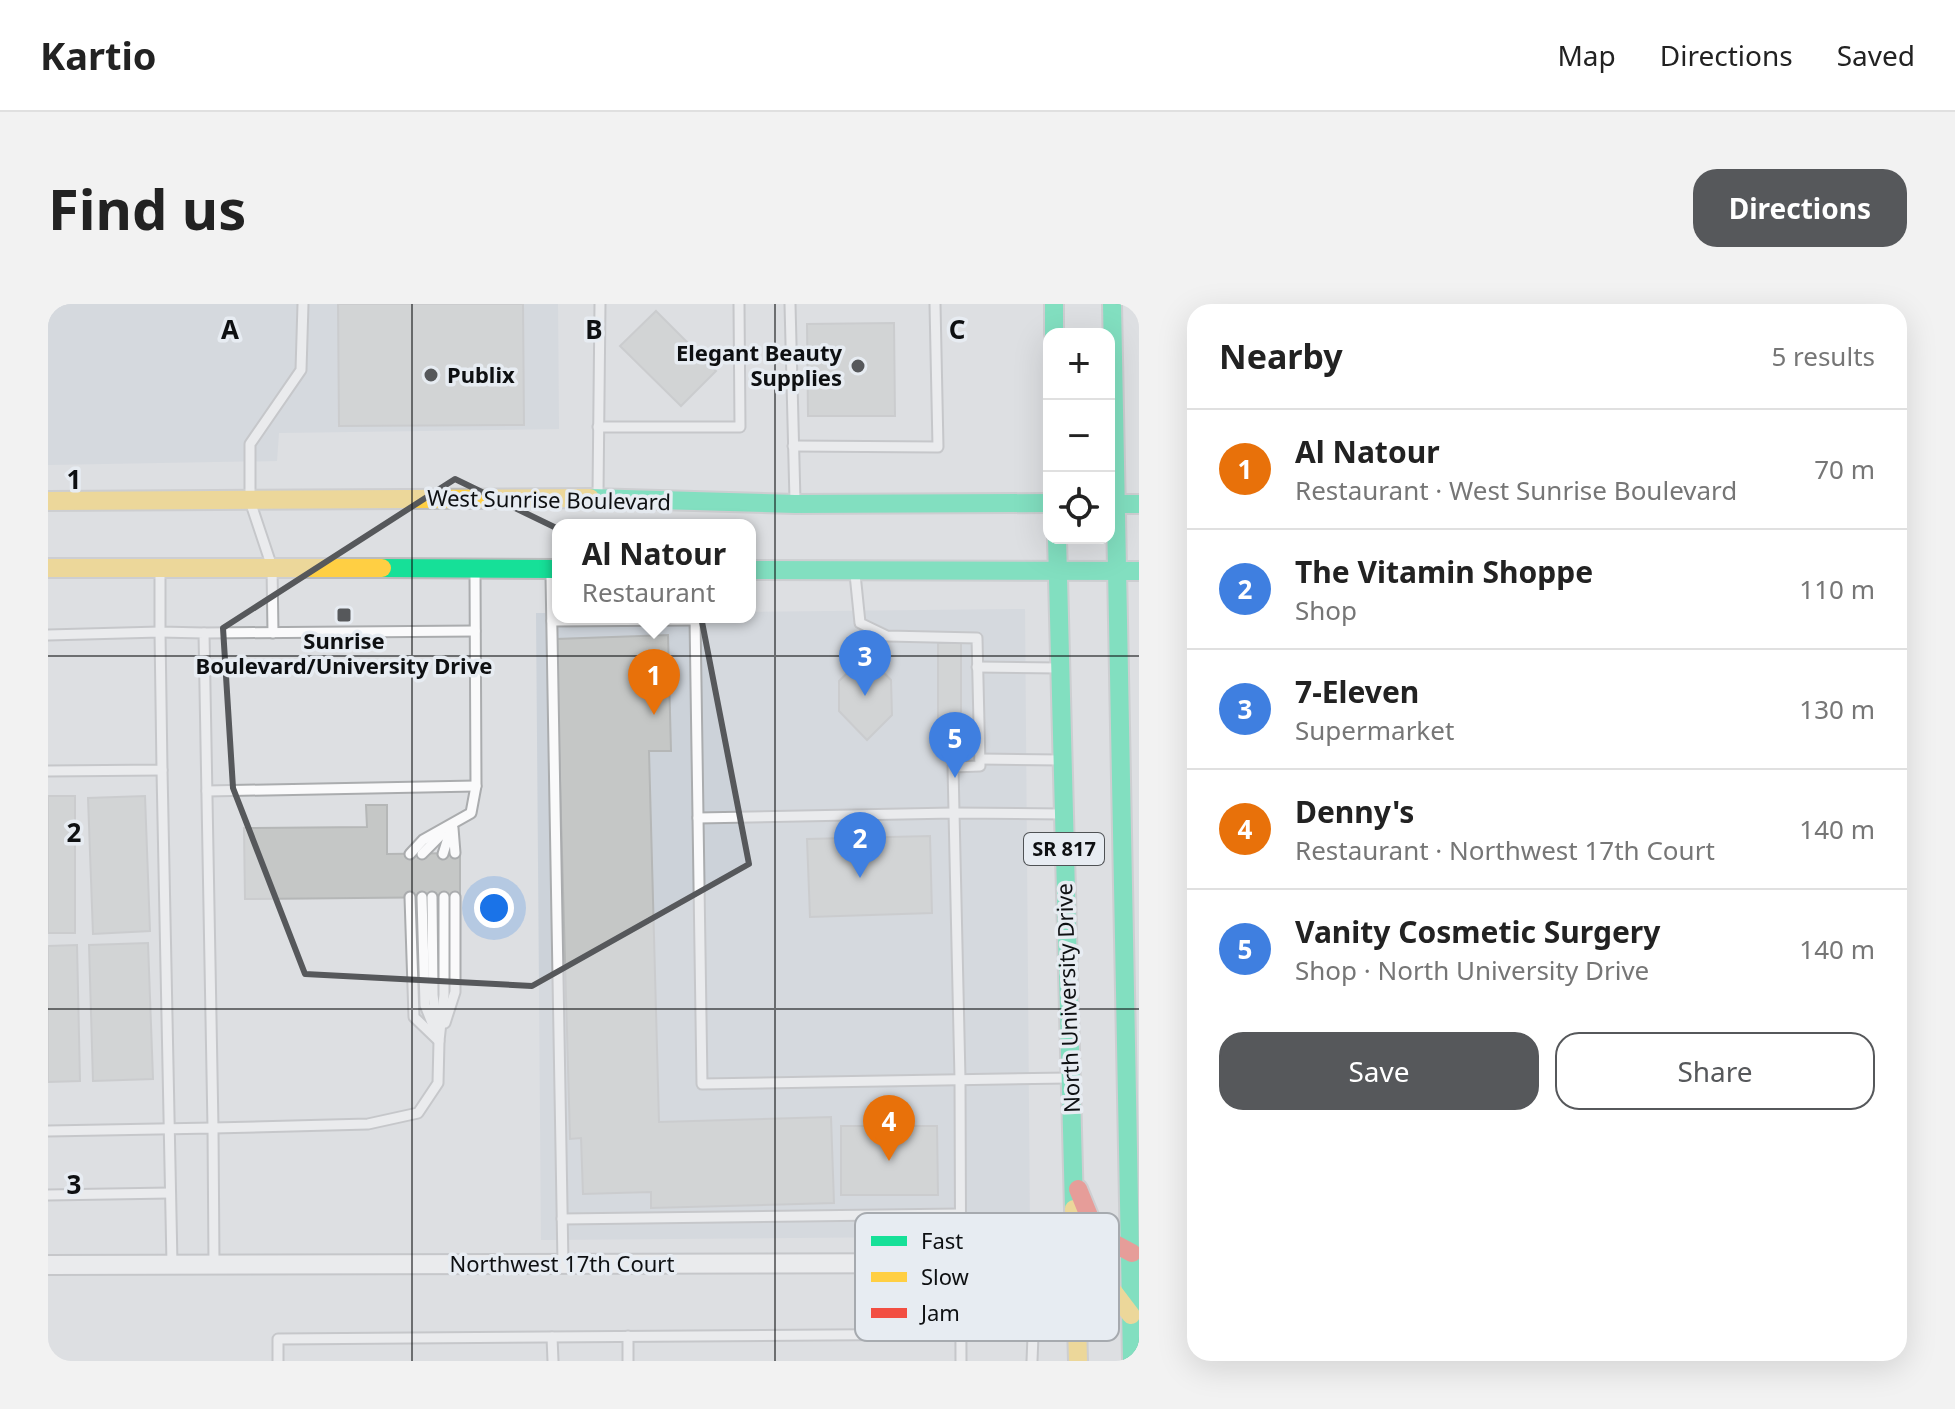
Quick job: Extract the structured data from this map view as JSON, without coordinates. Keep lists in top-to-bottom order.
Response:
{
  "streets": {
    "main road": ["West Sunrise Boulevard", "SR 817", "North University Drive"],
    "street": ["Northwest 17th Court"]
  },
  "places": {
    "other": ["Elegant Beauty Supplies", "Publix"],
    "transit": ["Sunrise Boulevard/University Drive"]
  },
  "legend": ["Fast", "Slow", "Jam"],
  "page": {
    "header": "Kartio",
    "nav": ["Map", "Directions", "Saved"],
    "buttons": [
      "Directions",
      ["Save", "Share"]
    ],
    "title": "Find us",
    "heading": ["Nearby", "5 results"],
    "map_buttons": ["+", "−"],
    "list": [
      {
        "mark": "1",
        "name": "Al Natour",
        "note": "Restaurant · West Sunrise Boulevard",
        "value": "70 m"
      },
      {
        "mark": "2",
        "name": "The Vitamin Shoppe",
        "note": "Shop",
        "value": "110 m"
      },
      {
        "mark": "3",
        "name": "7-Eleven",
        "note": "Supermarket",
        "value": "130 m"
      },
      {
        "mark": "4",
        "name": "Denny's",
        "note": "Restaurant · Northwest 17th Court",
        "value": "140 m"
      },
      {
        "mark": "5",
        "name": "Vanity Cosmetic Surgery",
        "note": "Shop · North University Drive",
        "value": "140 m"
      }
    ],
    "popup": ["Al Natour", "Restaurant"],
    "pins": [
      "3",
      "1",
      "5",
      "2",
      "4"
    ]
  },
  "grid": {
    "columns": ["A", "B", "C"],
    "rows": ["1", "2", "3"]
  }
}
